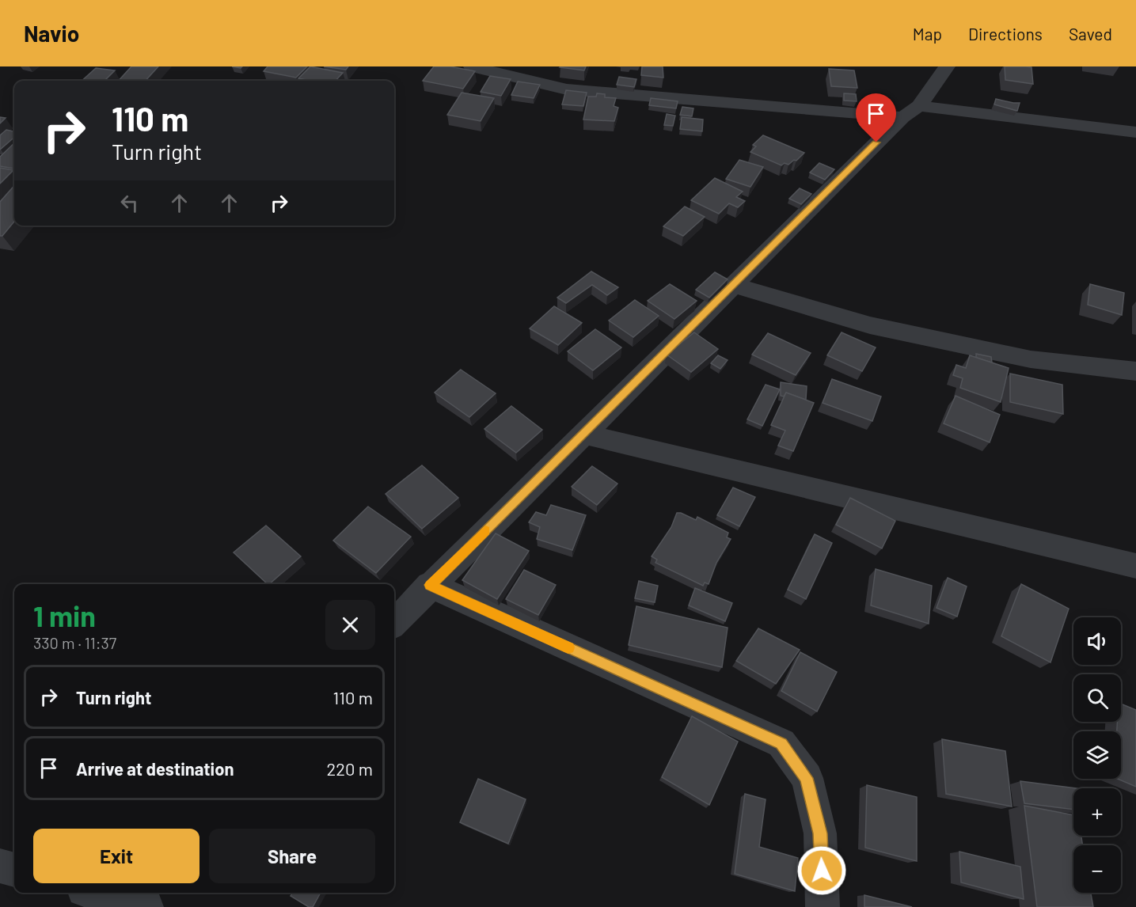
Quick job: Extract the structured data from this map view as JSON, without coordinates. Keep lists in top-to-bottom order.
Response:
{
  "page": {
    "header": "Navio",
    "nav": ["Map", "Directions", "Saved"],
    "turn": ["110 m", "Turn right"],
    "heading": ["1 min", "330 m · 11:37"],
    "map_buttons": ["+", "−"],
    "list": [
      {
        "name": "Turn right",
        "value": "110 m"
      },
      {
        "name": "Arrive at destination",
        "value": "220 m"
      }
    ],
    "buttons": ["Exit", "Share"]
  }
}
